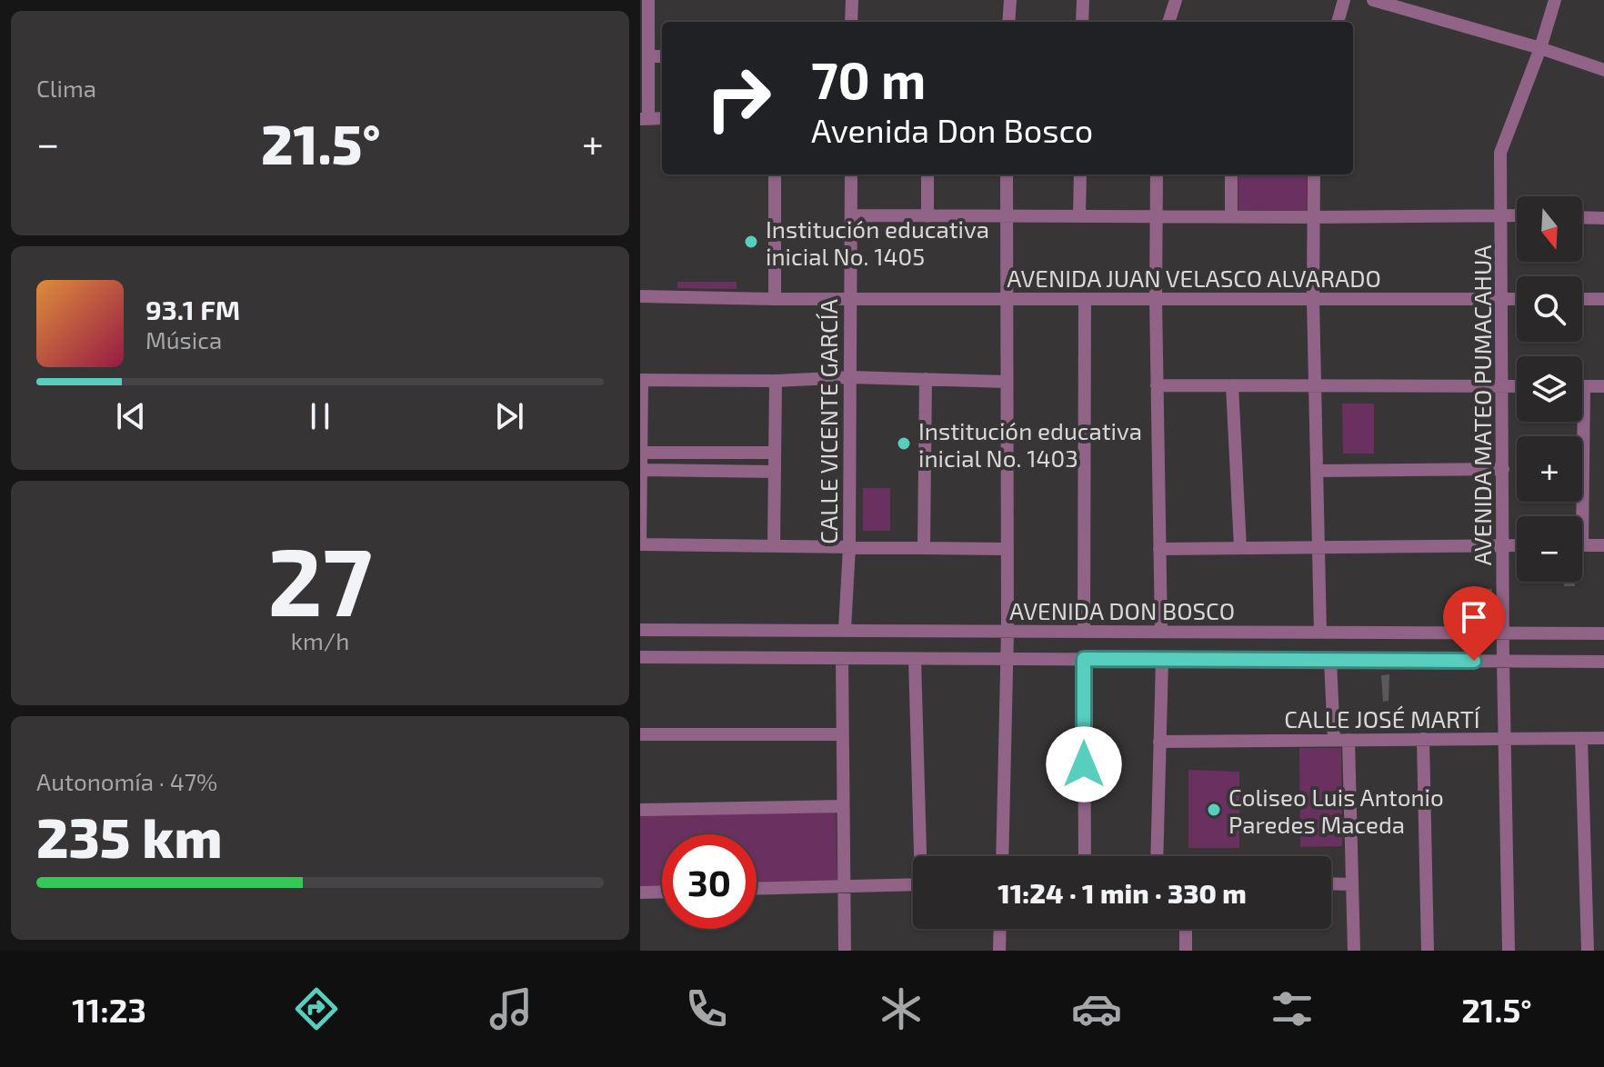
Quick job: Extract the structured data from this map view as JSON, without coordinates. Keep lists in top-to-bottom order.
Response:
{
  "streets": {
    "street": [
      "AVENIDA JUAN VELASCO ALVARADO",
      "AVENIDA MATEO PUMACAHUA",
      "CALLE VICENTE GARCÍA",
      "AVENIDA DON BOSCO",
      "CALLE JOSÉ MARTÍ"
    ]
  },
  "crossings": [
    ["AVENIDA JUAN VELASCO ALVARADO", "AVENIDA MATEO PUMACAHUA"],
    ["AVENIDA JUAN VELASCO ALVARADO", "CALLE VICENTE GARCÍA"],
    ["AVENIDA MATEO PUMACAHUA", "AVENIDA DON BOSCO"],
    ["AVENIDA MATEO PUMACAHUA", "CALLE JOSÉ MARTÍ"],
    ["CALLE VICENTE GARCÍA", "AVENIDA DON BOSCO"]
  ],
  "places": ["Institución educativa inicial No. 1405", "Institución educativa inicial No. 1403", "Coliseo Luis Antonio Paredes Maceda"],
  "north": "bottom",
  "page": {
    "tile": [
      "Clima",
      ["27", "km/h"],
      ["Autonomía · 47%", "235 km"]
    ],
    "turn": ["70 m", "Avenida Don Bosco"],
    "heat": ["−", "21.5°", "+"],
    "map_buttons": ["+", "−"],
    "song": ["93.1 FM", "Música"],
    "limit": "30",
    "trip": "11:24 · 1 min · 330 m",
    "tabs": ["11:23", "21.5°"]
  }
}
